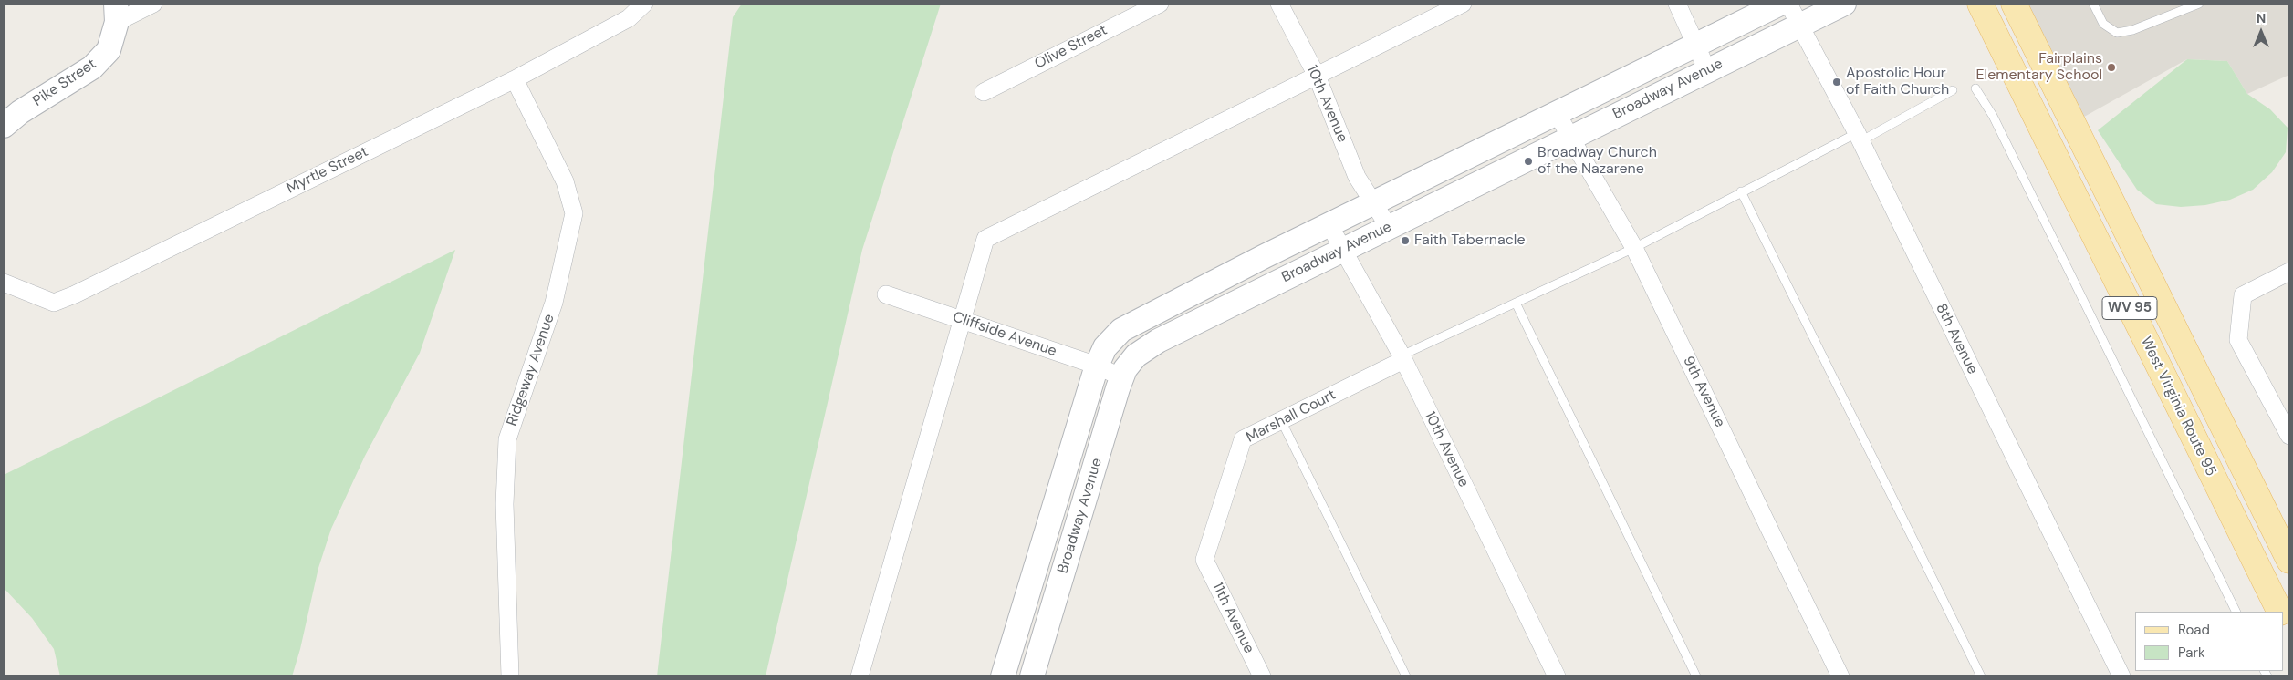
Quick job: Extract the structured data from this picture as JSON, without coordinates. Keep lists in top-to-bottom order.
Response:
{
  "streets": {
    "main road": [
      "Pike Street",
      "Broadway Avenue",
      "WV 95",
      "West Virginia Route 95"
    ],
    "street": [
      "Olive Street",
      "10th Avenue",
      "Myrtle Street",
      "Cliffside Avenue",
      "8th Avenue",
      "Ridgeway Avenue",
      "9th Avenue",
      "Marshall Court",
      "11th Avenue"
    ]
  },
  "crossings": [
    ["Broadway Avenue", "10th Avenue"],
    ["Broadway Avenue", "Cliffside Avenue"],
    ["Broadway Avenue", "8th Avenue"],
    ["Broadway Avenue", "9th Avenue"],
    ["10th Avenue", "Marshall Court"],
    ["Myrtle Street", "Ridgeway Avenue"],
    ["Marshall Court", "11th Avenue"]
  ],
  "places": [
    "Fairplains Elementary School",
    "Apostolic Hour of Faith Church",
    "Broadway Church of the Nazarene",
    "Faith Tabernacle"
  ],
  "legend": ["Road", "Park"],
  "north": "top"
}
